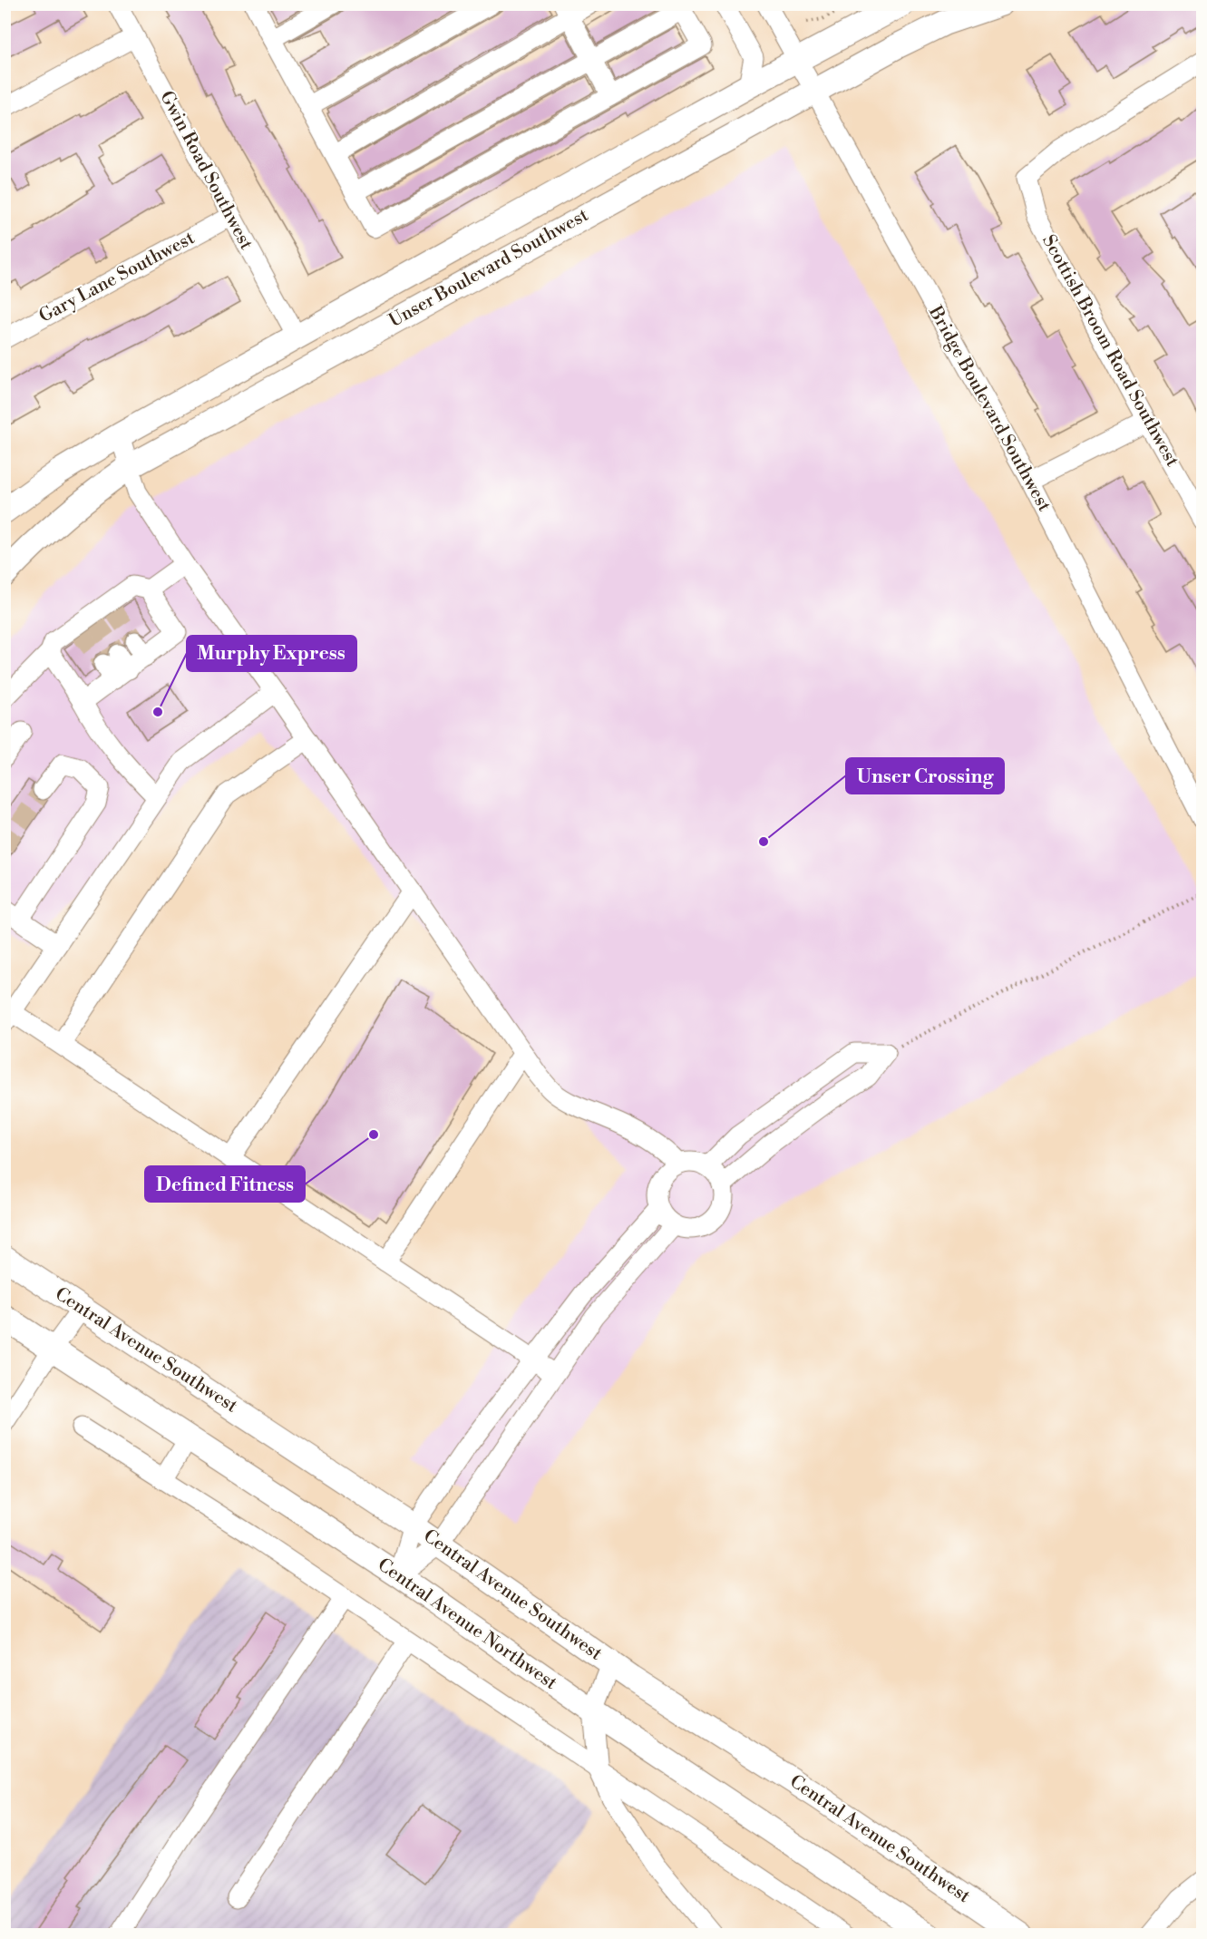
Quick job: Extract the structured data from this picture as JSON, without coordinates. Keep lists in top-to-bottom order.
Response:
{
  "streets": {
    "main road": ["Unser Boulevard Southwest", "Central Avenue Southwest", "Central Avenue Northwest"],
    "street": [
      "Gwin Road Southwest",
      "Gary Lane Southwest",
      "Scottish Broom Road Southwest",
      "Bridge Boulevard Southwest"
    ]
  },
  "crossings": [
    ["Gwin Road Southwest", "Unser Boulevard Southwest"],
    ["Gwin Road Southwest", "Gary Lane Southwest"],
    ["Unser Boulevard Southwest", "Bridge Boulevard Southwest"]
  ],
  "places": ["Murphy Express", "Unser Crossing", "Defined Fitness"]
}
